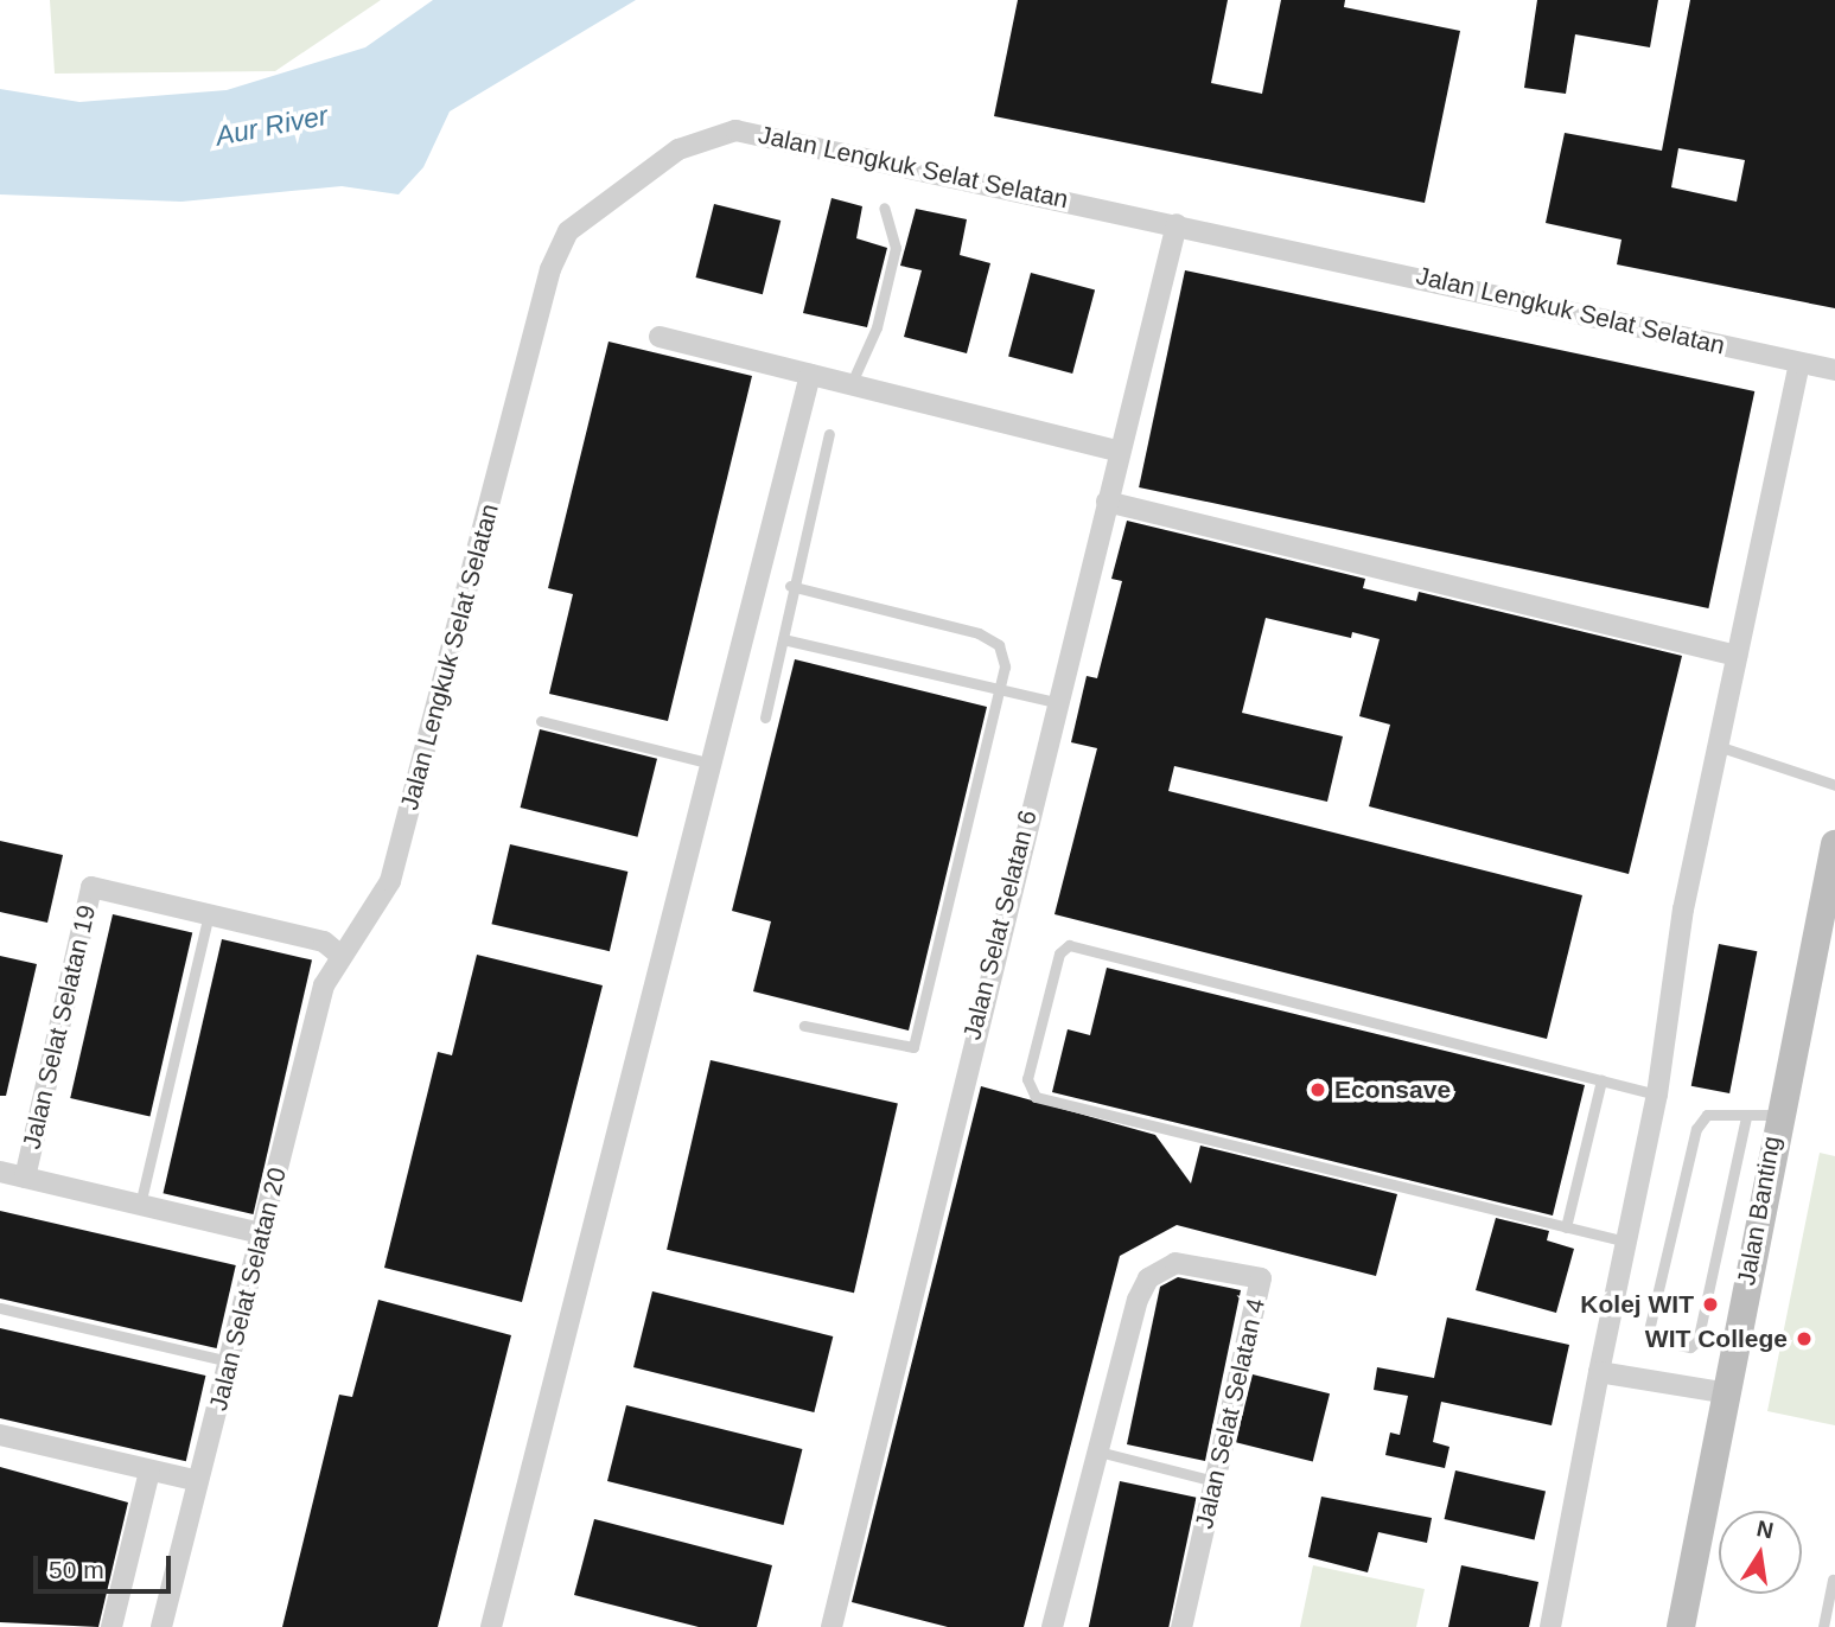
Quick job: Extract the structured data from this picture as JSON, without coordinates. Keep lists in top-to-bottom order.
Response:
{
  "streets": {
    "main road": ["Jalan Banting"],
    "street": [
      "Jalan Lengkuk Selat Selatan",
      "Jalan Selat Selatan 6",
      "Jalan Selat Selatan 19",
      "Jalan Selat Selatan 20",
      "Jalan Selat Selatan 4"
    ]
  },
  "crossings": [
    ["Jalan Lengkuk Selat Selatan", "Jalan Selat Selatan 6"],
    ["Jalan Lengkuk Selat Selatan", "Jalan Selat Selatan 19"],
    ["Jalan Lengkuk Selat Selatan", "Jalan Selat Selatan 20"],
    ["Jalan Selat Selatan 19", "Jalan Selat Selatan 20"]
  ],
  "water": ["Aur River"],
  "places": ["Econsave", "Kolej WIT", "WIT College"],
  "scale_bar": "50 m",
  "north": "top"
}
